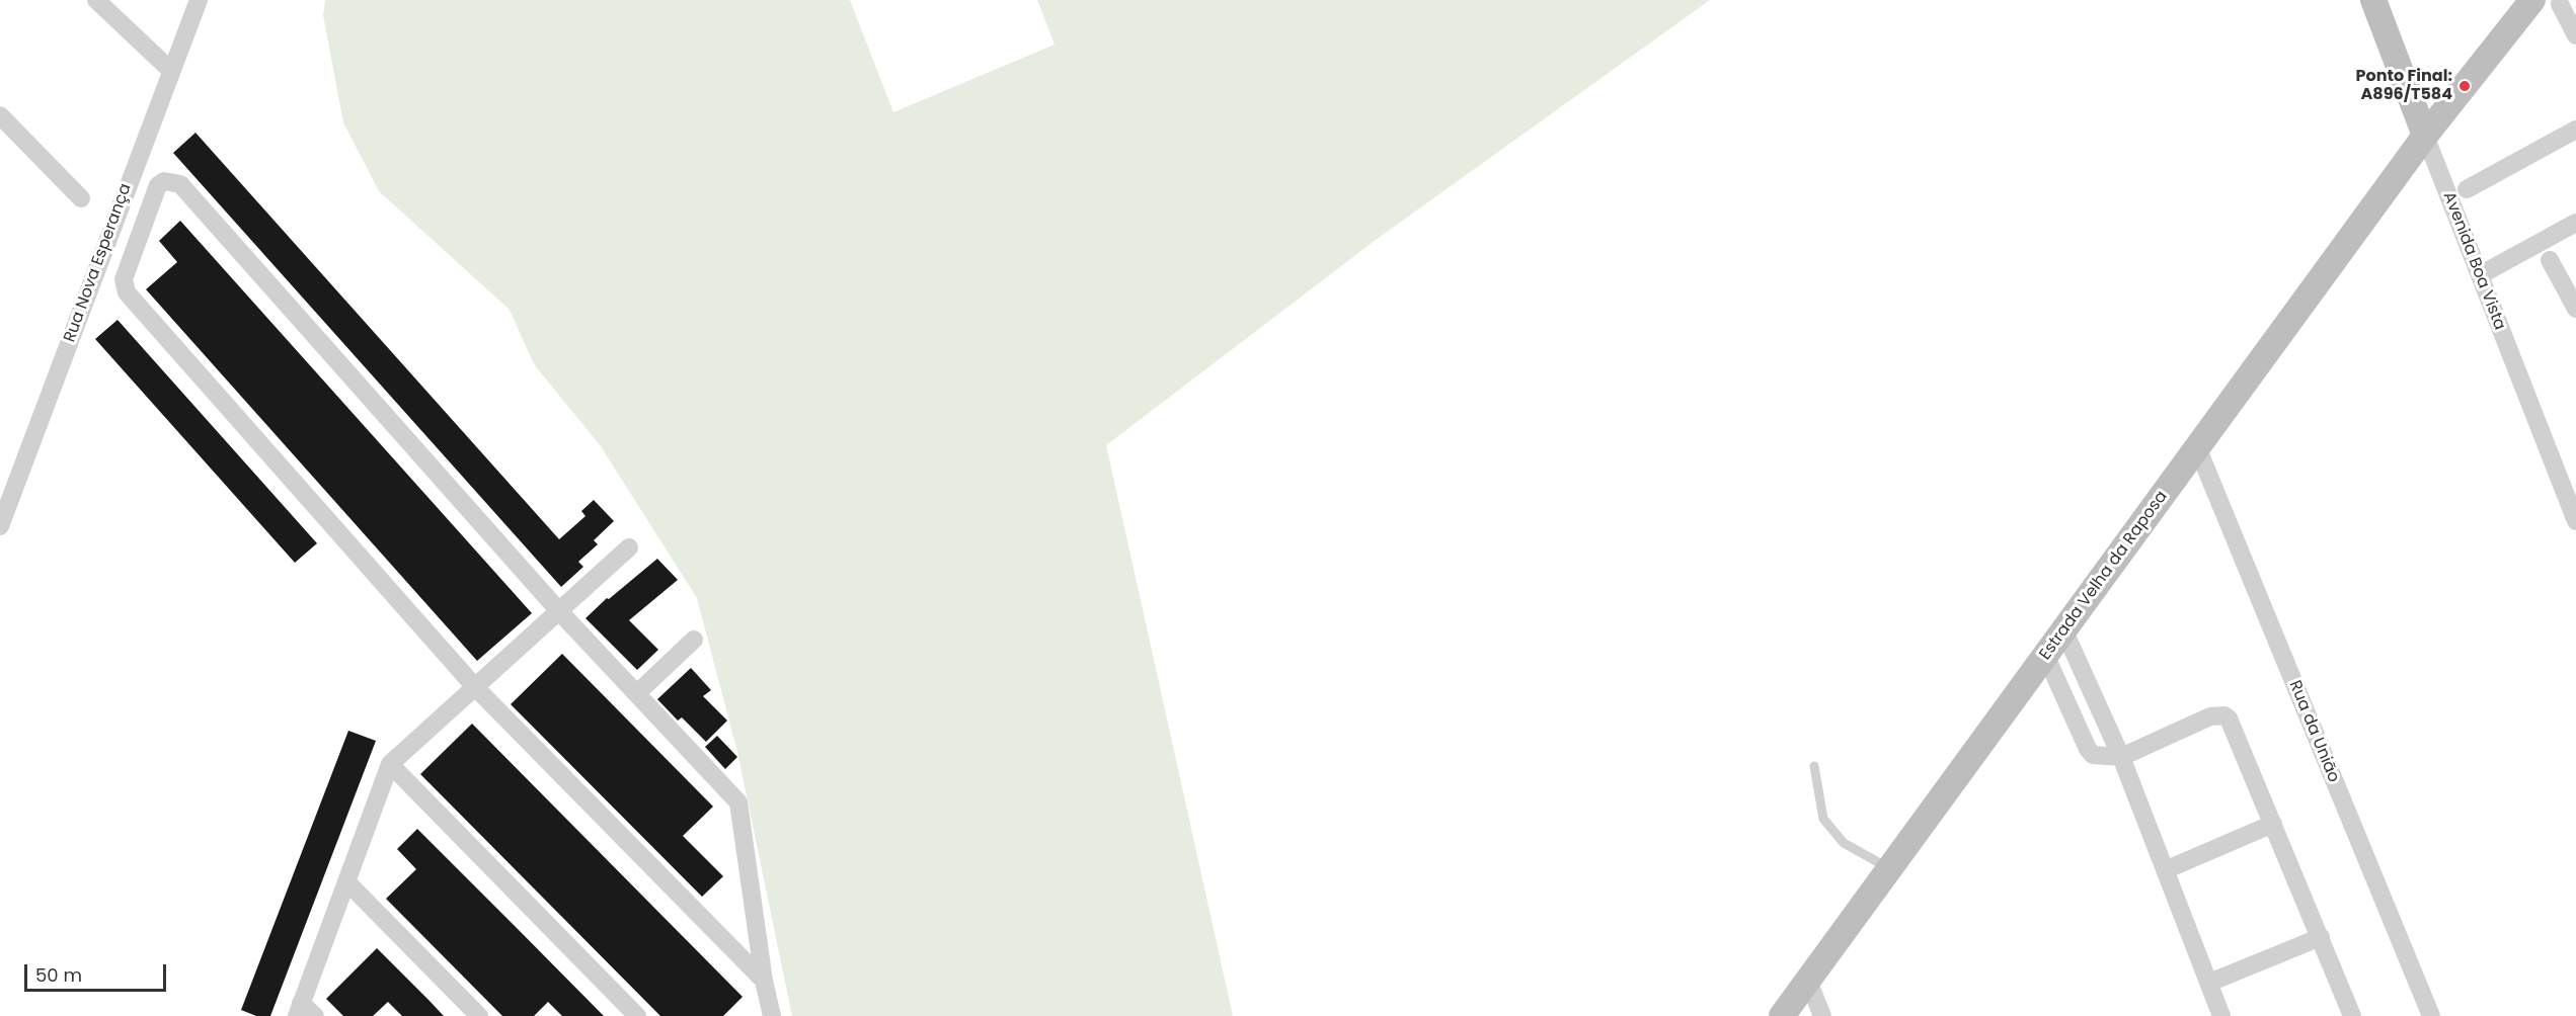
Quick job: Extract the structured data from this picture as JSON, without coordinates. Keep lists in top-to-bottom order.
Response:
{
  "streets": {
    "street": [
      "Avenida Boa Vista",
      "Rua Nova Esperança",
      "Estrada Velha da Raposa",
      "Rua da União"
    ]
  },
  "crossings": [
    ["Avenida Boa Vista", "Estrada Velha da Raposa"],
    ["Estrada Velha da Raposa", "Rua da União"]
  ],
  "places": ["Ponto Final: A896/T584"],
  "scale_bar": "50 m"
}
